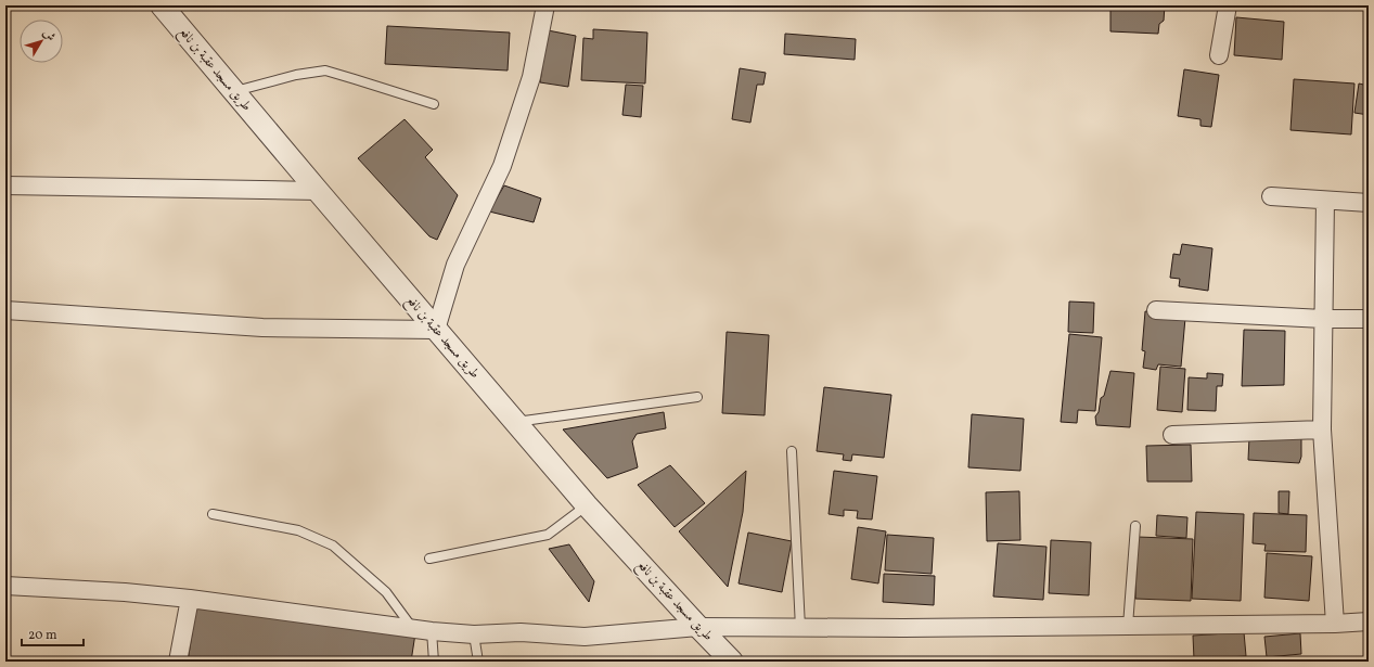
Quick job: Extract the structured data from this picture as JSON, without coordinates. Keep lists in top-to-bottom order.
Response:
{
  "streets": {
    "street": ["طريق مسجد عقبة بن نافع"]
  },
  "scale_bar": "20 m",
  "north": "top right"
}
